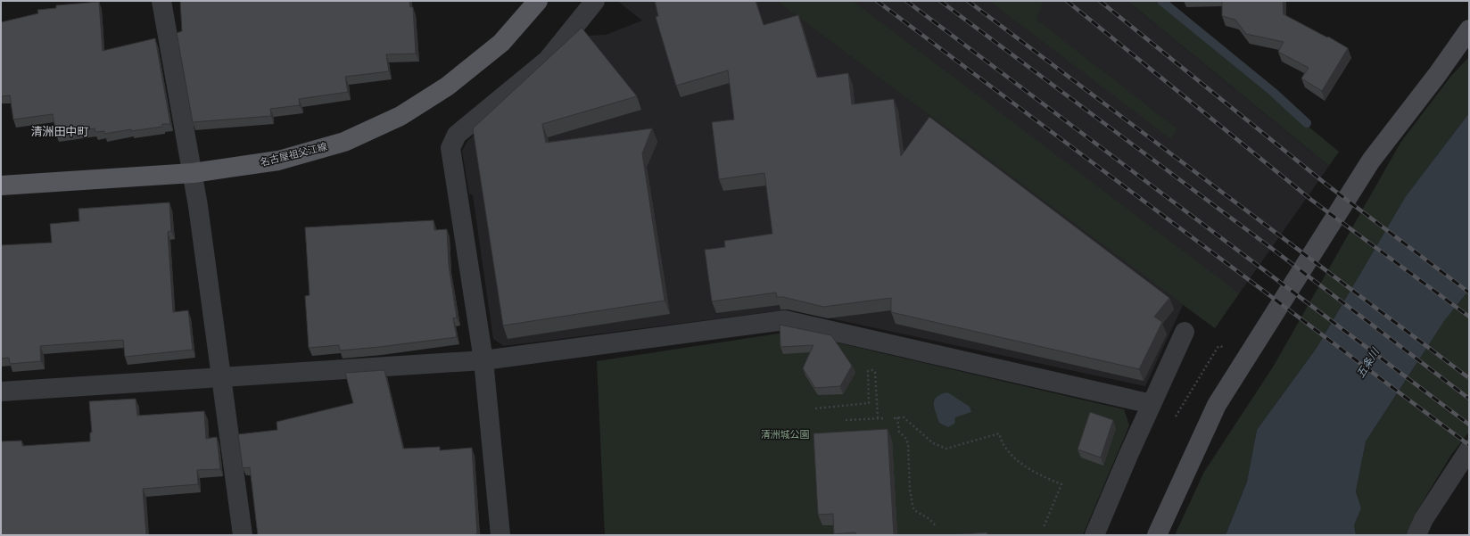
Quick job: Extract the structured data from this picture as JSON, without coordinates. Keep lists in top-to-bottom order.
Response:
{
  "streets": {
    "main road": ["名古屋祖父江線"]
  },
  "districts": ["清洲田中町"],
  "water": ["五条川"],
  "parks": ["清洲城公園"]
}
